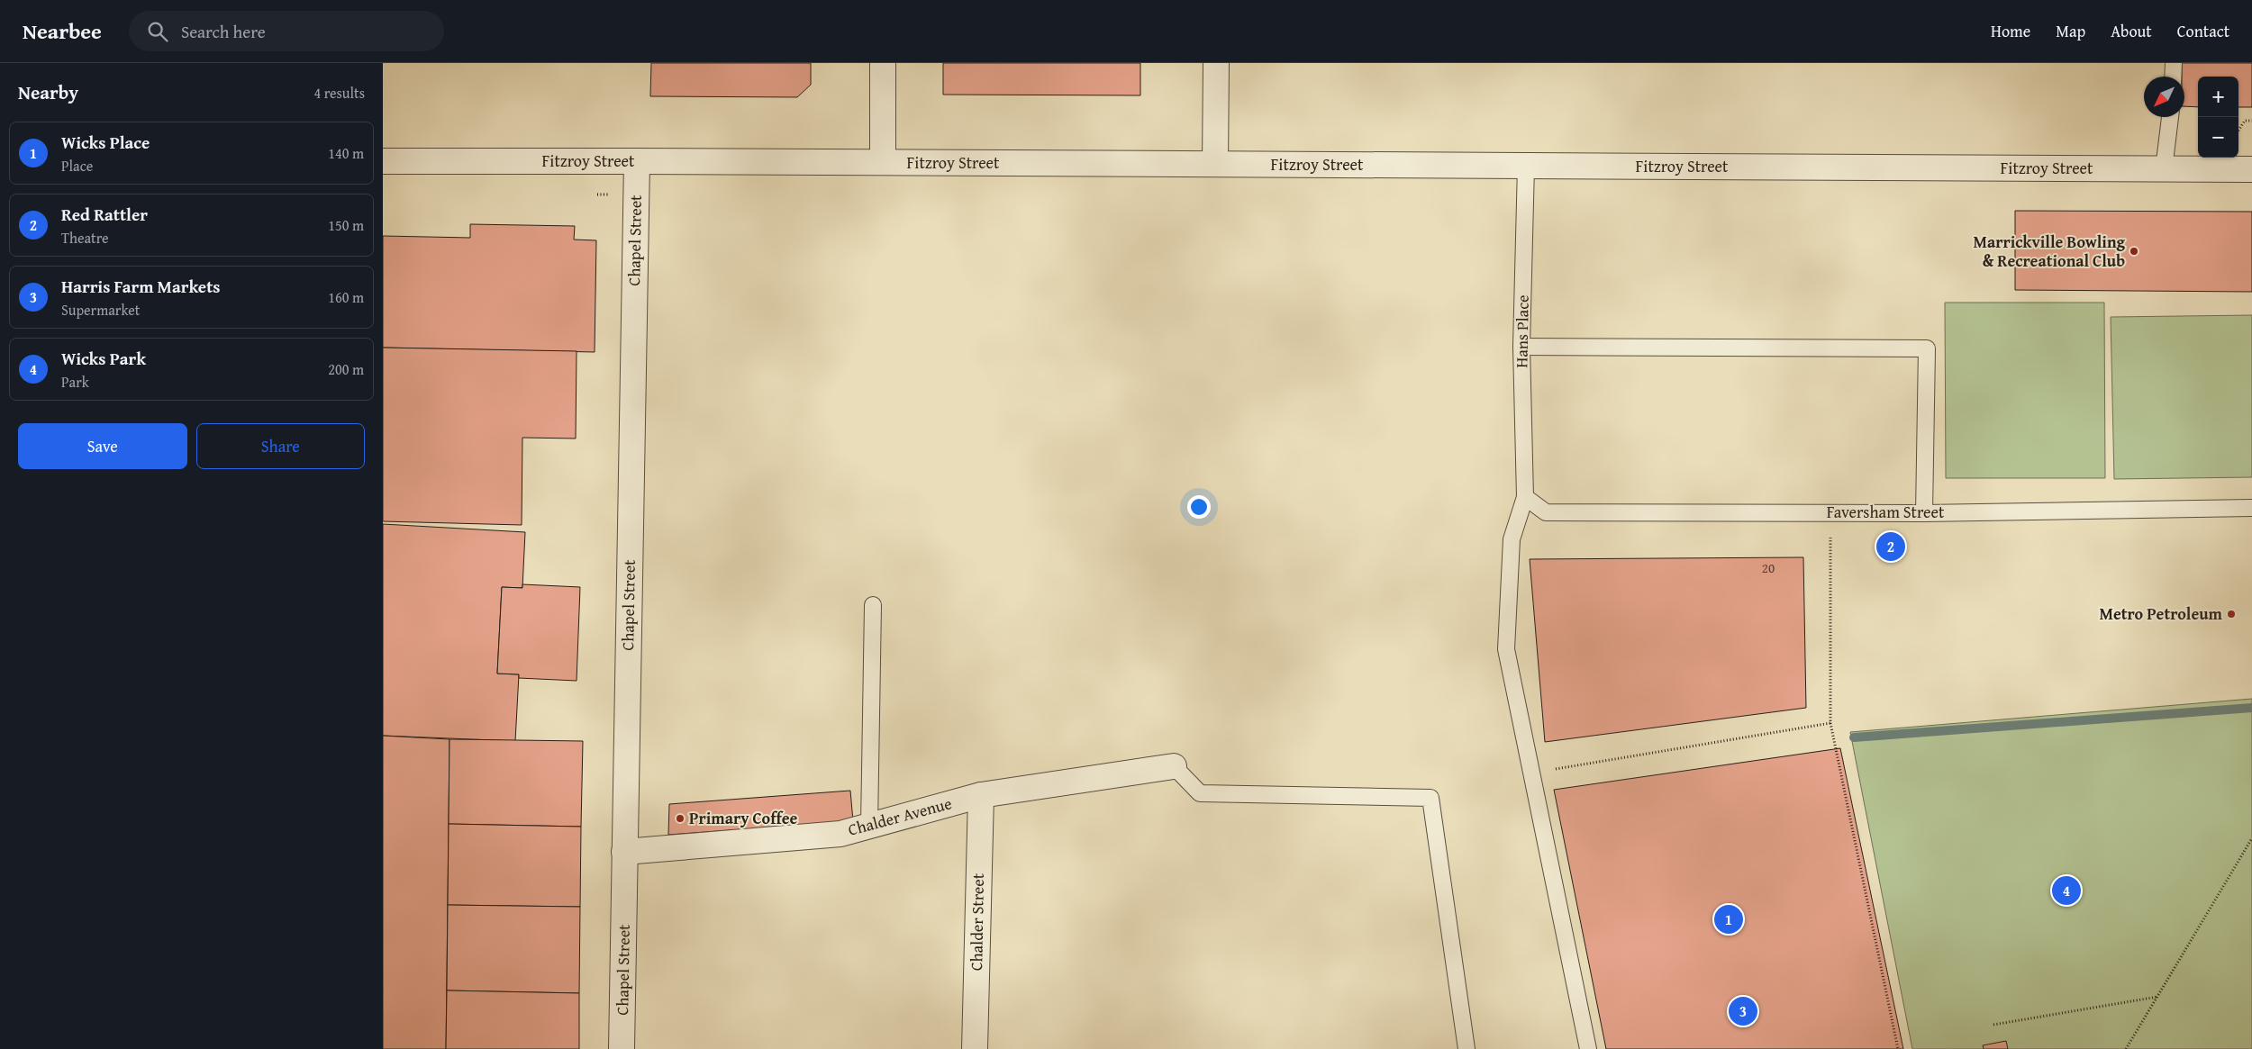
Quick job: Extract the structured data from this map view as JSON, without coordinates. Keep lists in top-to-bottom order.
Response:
{
  "streets": {
    "street": [
      "Fitzroy Street",
      "Chapel Street",
      "Chalder Avenue",
      "Chalder Street"
    ],
    "lane": ["Hans Place", "Faversham Street"]
  },
  "crossings": [
    ["Fitzroy Street", "Chapel Street"],
    ["Fitzroy Street", "Hans Place"],
    ["Chapel Street", "Chalder Avenue"],
    ["Hans Place", "Faversham Street"],
    ["Chalder Avenue", "Chalder Street"]
  ],
  "places": ["Marrickville Bowling & Recreational Club", "Metro Petroleum", "Primary Coffee"],
  "house_numbers": ["20"],
  "north": "bottom left",
  "page": {
    "header": "Nearbee",
    "search": "Search here",
    "nav": [
      "Home",
      "Map",
      "About",
      "Contact"
    ],
    "heading": ["Nearby", "4 results"],
    "map_buttons": ["+", "−"],
    "list": [
      {
        "mark": "1",
        "name": "Wicks Place",
        "note": "Place",
        "value": "140 m"
      },
      {
        "mark": "2",
        "name": "Red Rattler",
        "note": "Theatre",
        "value": "150 m"
      },
      {
        "mark": "3",
        "name": "Harris Farm Markets",
        "note": "Supermarket",
        "value": "160 m"
      },
      {
        "mark": "4",
        "name": "Wicks Park",
        "note": "Park",
        "value": "200 m"
      }
    ],
    "buttons": ["Save", "Share"],
    "pins": [
      "2",
      "4",
      "1",
      "3"
    ]
  }
}
